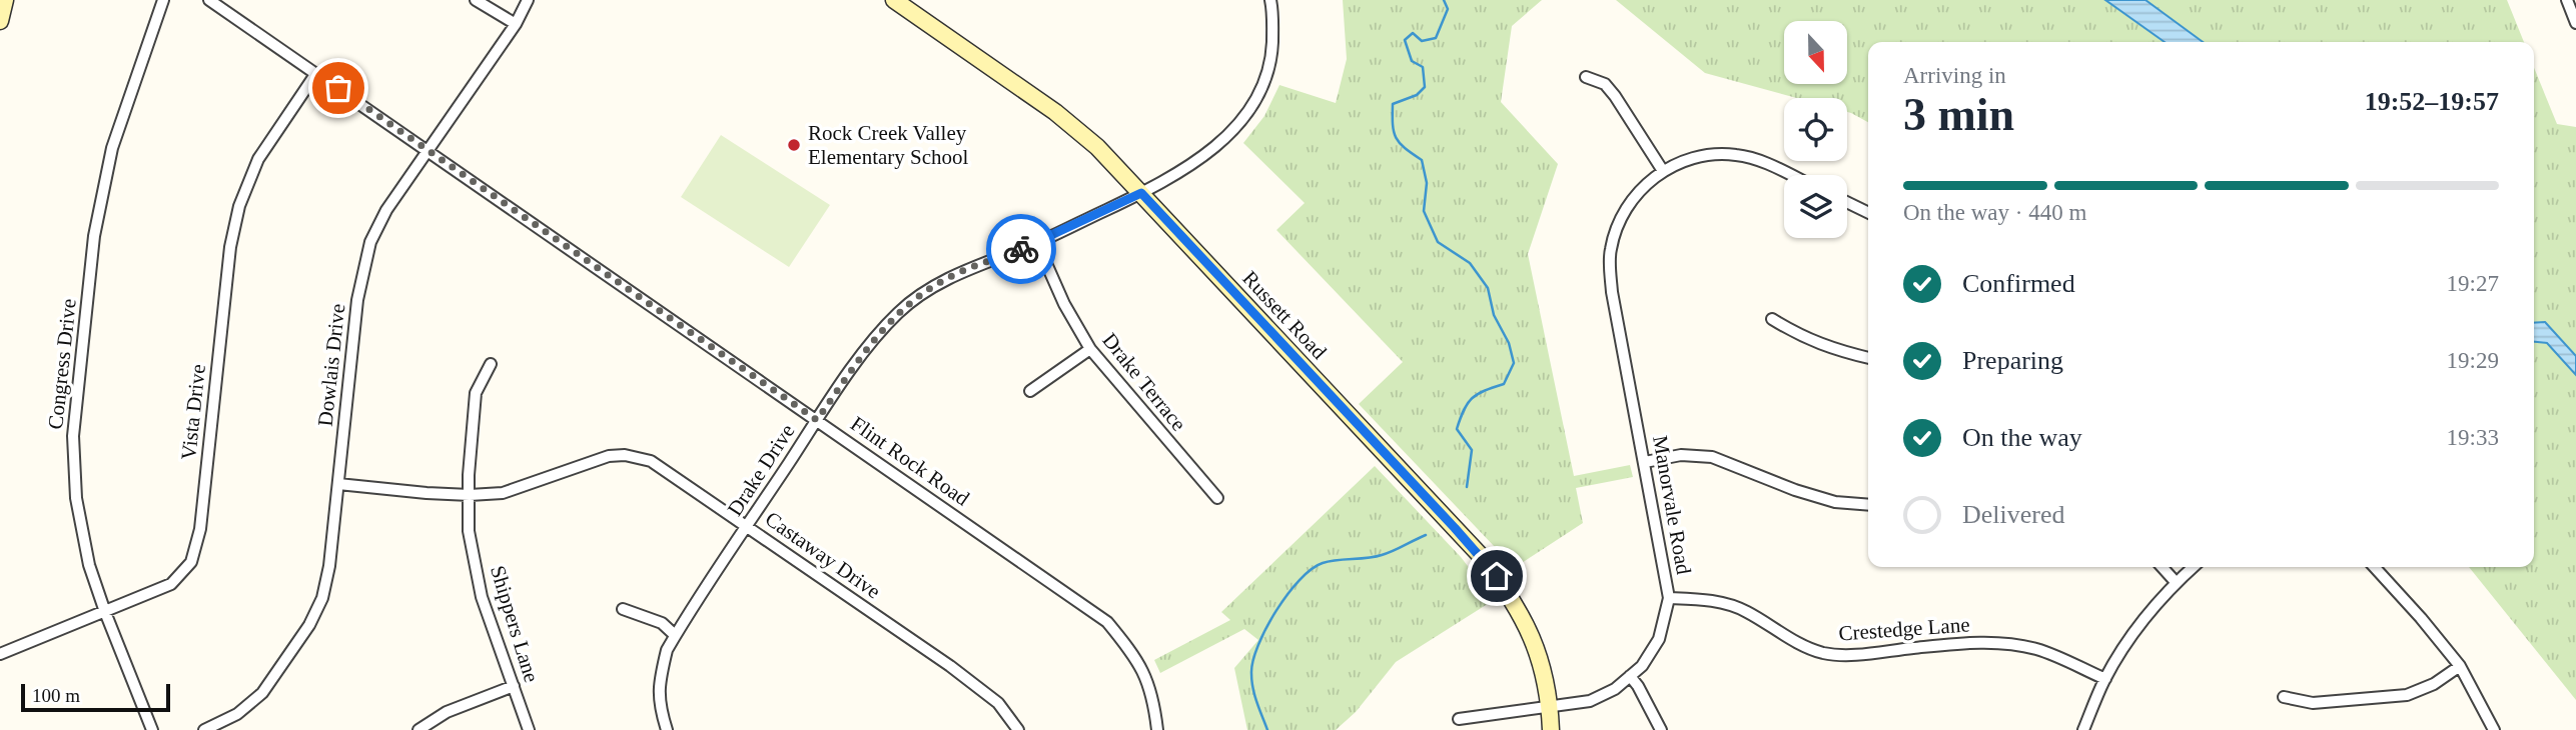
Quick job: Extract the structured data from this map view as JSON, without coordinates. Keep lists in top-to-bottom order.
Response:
{
  "streets": {
    "street": [
      "Russett Road",
      "Congress Drive",
      "Dowlais Drive",
      "Drake Terrace",
      "Vista Drive",
      "Flint Rock Road",
      "Drake Drive",
      "Manorvale Road",
      "Castaway Drive",
      "Shippers Lane",
      "Crestedge Lane"
    ]
  },
  "crossings": [
    ["Russett Road", "Drake Drive"],
    ["Russett Road", "Manorvale Road"],
    ["Congress Drive", "Vista Drive"],
    ["Dowlais Drive", "Flint Rock Road"],
    ["Dowlais Drive", "Castaway Drive"],
    ["Drake Terrace", "Drake Drive"],
    ["Vista Drive", "Flint Rock Road"],
    ["Flint Rock Road", "Drake Drive"],
    ["Drake Drive", "Castaway Drive"],
    ["Manorvale Road", "Crestedge Lane"],
    ["Castaway Drive", "Shippers Lane"]
  ],
  "places": ["Rock Creek Valley Elementary School"],
  "scale_bar": "100 m",
  "north": "bottom",
  "page": {
    "heading": ["3 min", "Arriving in", "19:52–19:57"],
    "bar": "On the way · 440 m",
    "list": [
      ["Confirmed", "19:27"],
      ["Preparing", "19:29"],
      ["On the way", "19:33"],
      "Delivered"
    ],
    "scale": "100 m"
  }
}
